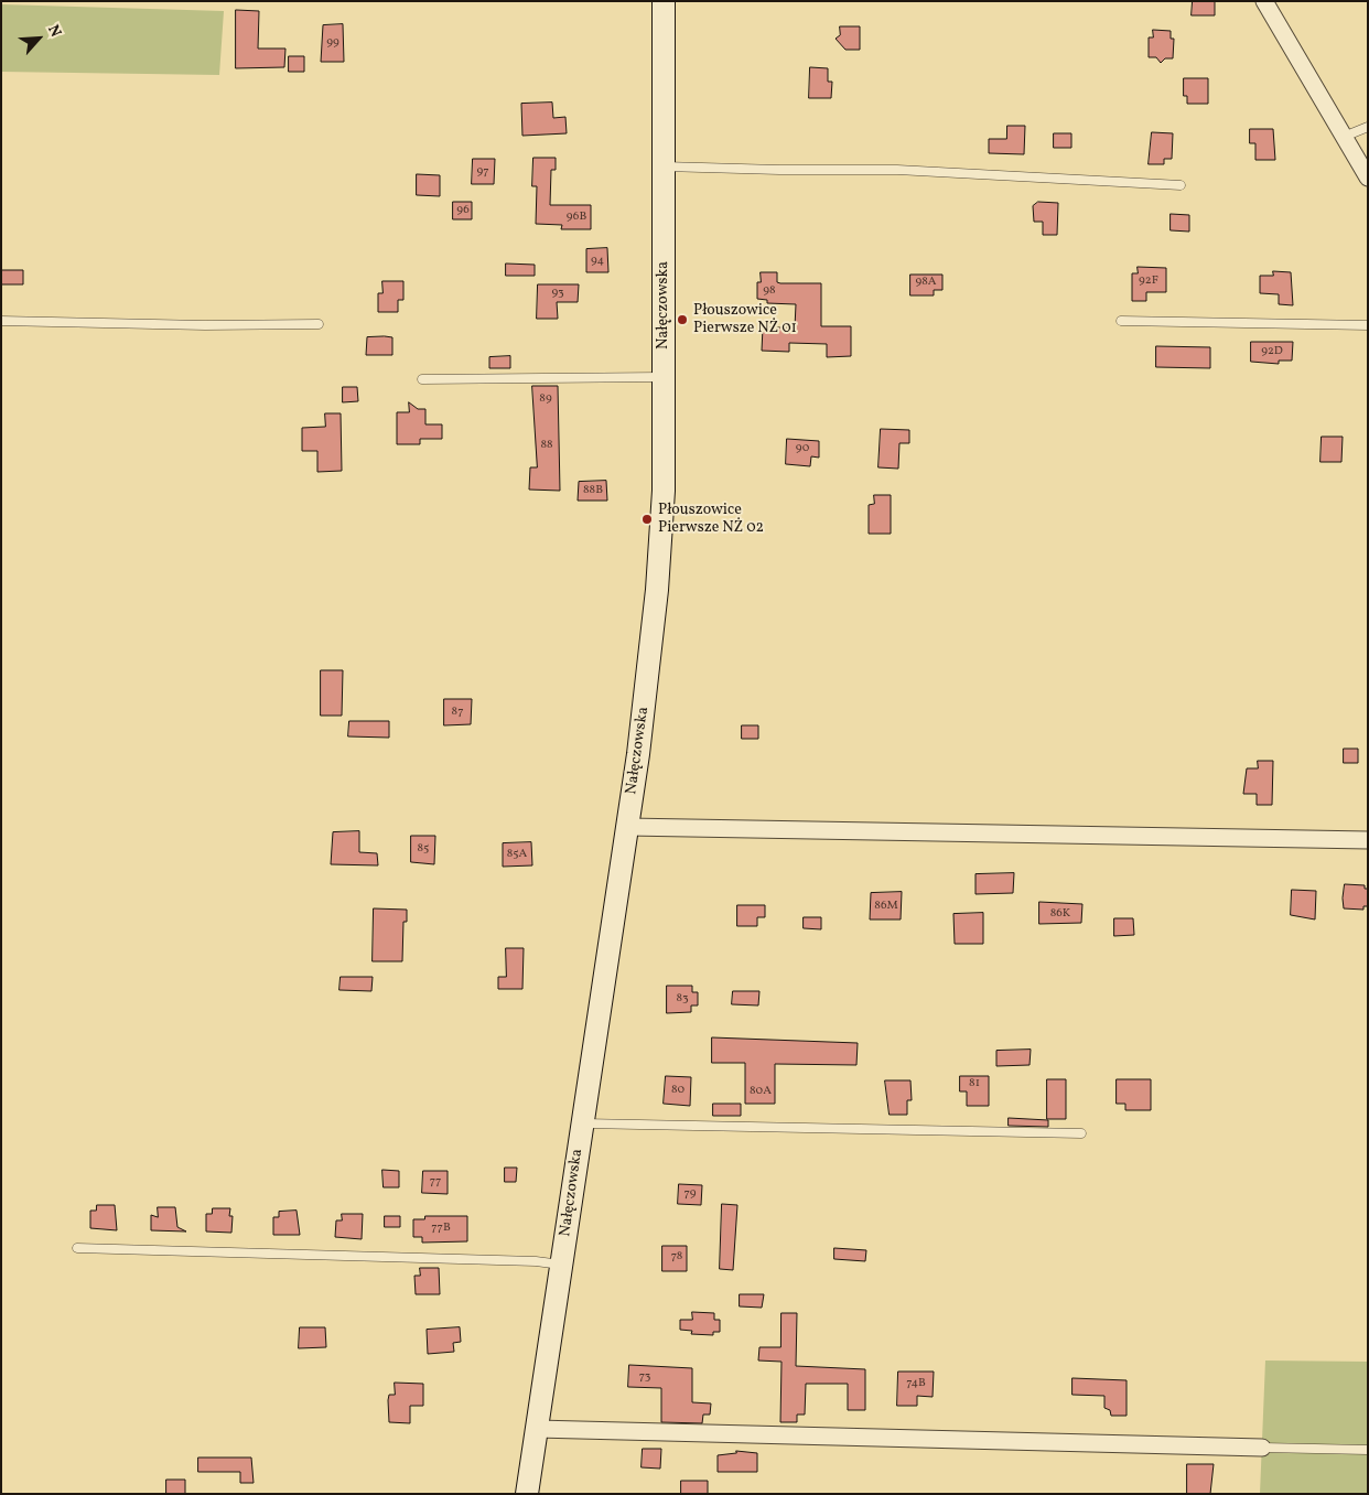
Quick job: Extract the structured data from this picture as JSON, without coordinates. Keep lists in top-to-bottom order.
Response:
{
  "streets": {
    "main road": ["Nałęczowska"]
  },
  "places": ["Płouszowice Pierwsze NŻ 01", "Płouszowice Pierwsze NŻ 02"],
  "house_numbers": [
    "99",
    "97",
    "96",
    "96B",
    "94",
    "92F",
    "98A",
    "98",
    "93",
    "92D",
    "89",
    "88",
    "90",
    "88B",
    "87",
    "85",
    "85A",
    "86M",
    "86K",
    "83",
    "81",
    "80",
    "80A",
    "77",
    "79",
    "77B",
    "78",
    "73",
    "74B"
  ],
  "north": "top right"
}
